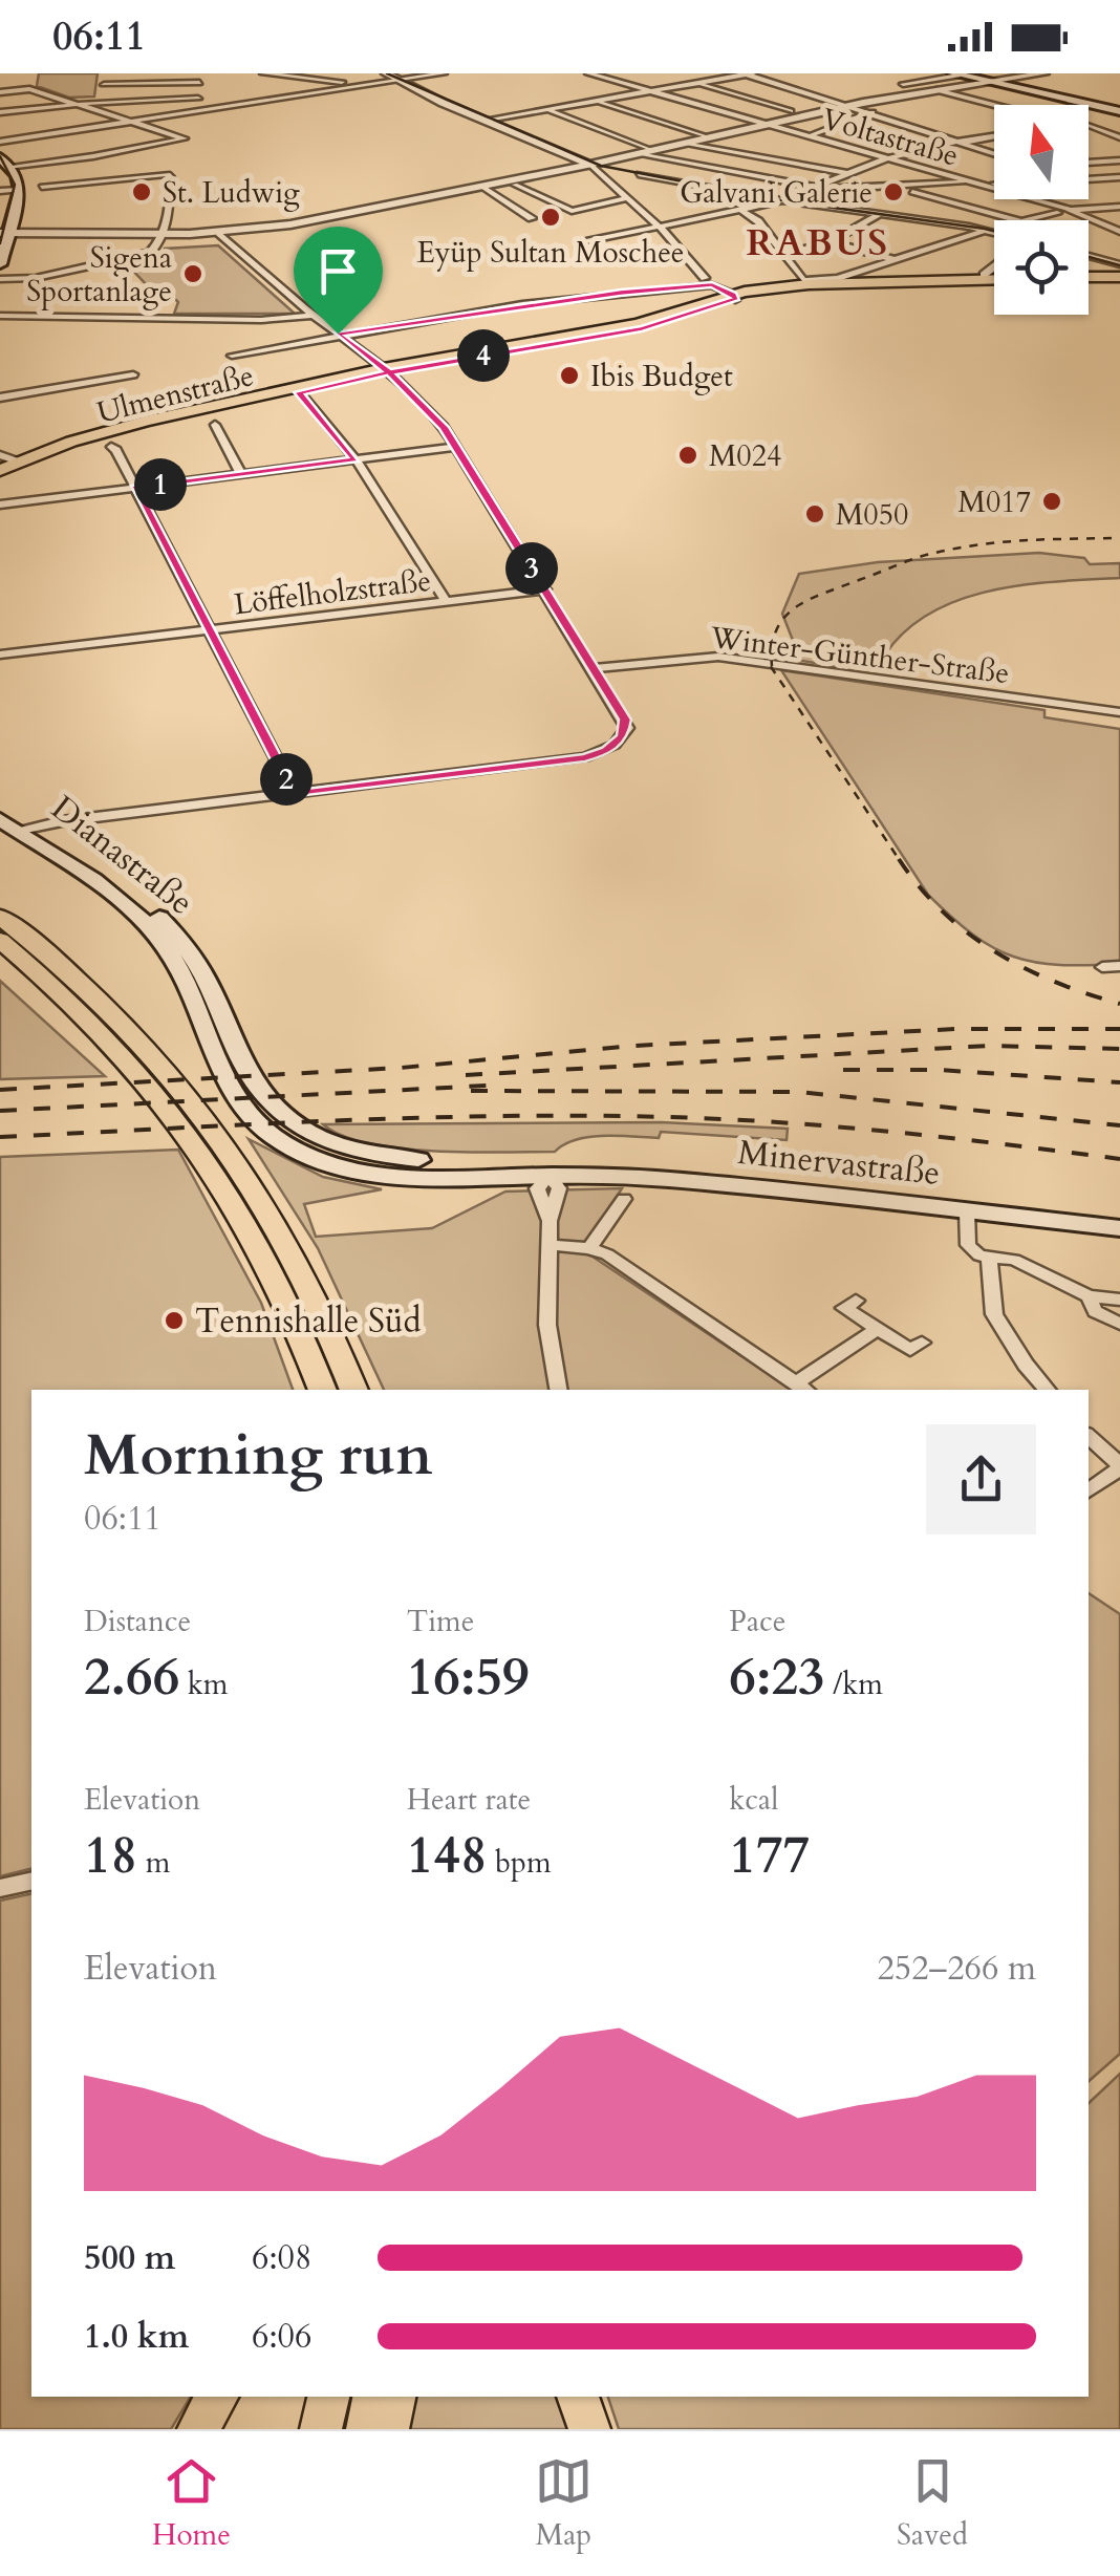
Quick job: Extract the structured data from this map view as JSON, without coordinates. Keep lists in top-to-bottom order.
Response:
{
  "streets": {
    "main road": ["Ulmenstraße", "Dianastraße", "Minervastraße"],
    "street": ["Voltastraße", "Löffelholzstraße", "Winter-Günther-Straße"]
  },
  "crossings": [
    ["Dianastraße", "Minervastraße"]
  ],
  "districts": ["RABUS"],
  "places": [
    "St. Ludwig",
    "Galvani Galerie",
    "Eyüp Sultan Moschee",
    "Sigena Sportanlage",
    "Ibis Budget",
    "M024",
    "M017",
    "M050",
    "Tennishalle Süd"
  ],
  "north": "top",
  "page": {
    "status": "06:11",
    "pins": [
      "4",
      "1",
      "3",
      "2"
    ],
    "heading": ["Morning run", "06:11"],
    "stats": [
      ["Distance", "2.66 km"],
      ["Time", "16:59"],
      ["Pace", "6:23 /km"],
      ["Elevation", "18 m"],
      ["Heart rate", "148 bpm"],
      ["kcal", "177"]
    ],
    "chart": ["Elevation", "252–266 m"],
    "list": [
      {
        "name": "500 m",
        "note": "6:08"
      },
      {
        "name": "1.0 km",
        "note": "6:06"
      }
    ],
    "tabs": ["Home", "Map", "Saved"]
  }
}
